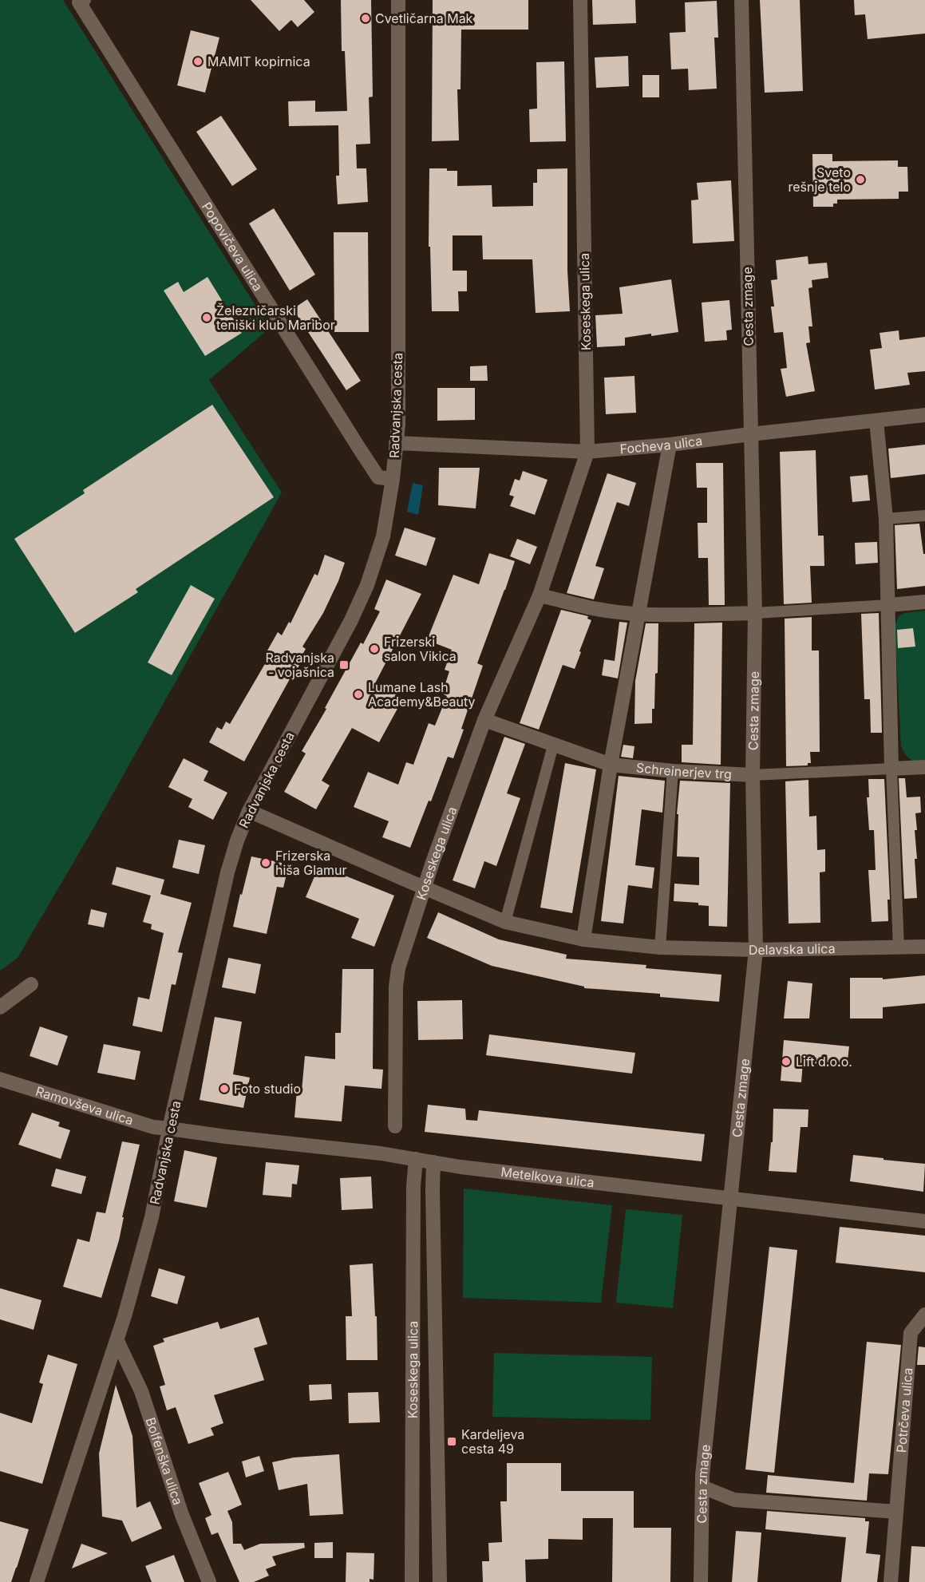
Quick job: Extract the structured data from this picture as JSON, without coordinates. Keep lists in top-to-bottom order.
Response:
{
  "streets": {
    "street": [
      "Popovičeva ulica",
      "Koseskega ulica",
      "Cesta zmage",
      "Radvanjska cesta",
      "Focheva ulica",
      "Schreinerjev trg",
      "Delavska ulica",
      "Ramovševa ulica",
      "Metelkova ulica",
      "Potrčeva ulica",
      "Bolfenška ulica"
    ]
  },
  "crossings": [
    ["Popovičeva ulica", "Radvanjska cesta"],
    ["Koseskega ulica", "Focheva ulica"],
    ["Koseskega ulica", "Schreinerjev trg"],
    ["Koseskega ulica", "Delavska ulica"],
    ["Koseskega ulica", "Metelkova ulica"],
    ["Cesta zmage", "Focheva ulica"],
    ["Cesta zmage", "Schreinerjev trg"],
    ["Cesta zmage", "Delavska ulica"],
    ["Cesta zmage", "Metelkova ulica"],
    ["Radvanjska cesta", "Focheva ulica"],
    ["Radvanjska cesta", "Delavska ulica"],
    ["Radvanjska cesta", "Ramovševa ulica"],
    ["Radvanjska cesta", "Metelkova ulica"],
    ["Radvanjska cesta", "Bolfenška ulica"],
    ["Ramovševa ulica", "Metelkova ulica"]
  ],
  "places": {
    "other": [
      "Cvetličarna Mak",
      "MAMIT kopirnica",
      "Sveto rešnje telo",
      "Železničarski teniški klub Maribor",
      "Frizerski salon Vikica",
      "Lumane Lash Academy&Beauty",
      "Frizerska hiša Glamur",
      "Lift d.o.o.",
      "Foto studio"
    ],
    "transit": ["Radvanjska - vojašnica", "Kardeljeva cesta 49"]
  }
}
